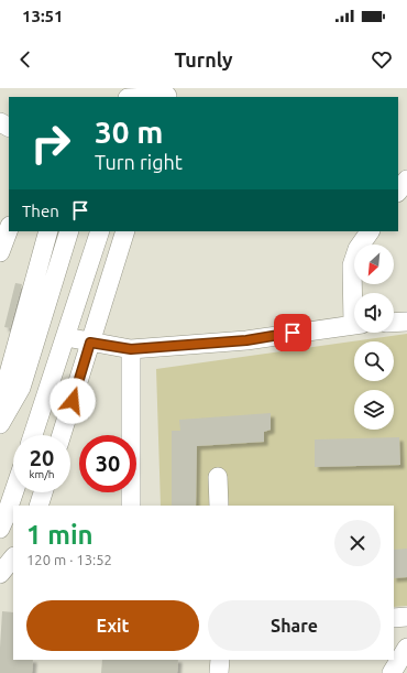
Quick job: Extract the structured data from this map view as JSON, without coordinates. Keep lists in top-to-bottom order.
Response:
{
  "north": "bottom left",
  "page": {
    "status": "13:51",
    "header": "Turnly",
    "turn": ["30 m", "Turn right"],
    "then": "Then",
    "speed": "20 km/h",
    "limit": "30",
    "heading": ["1 min", "120 m · 13:52"],
    "buttons": ["Exit", "Share"]
  }
}
